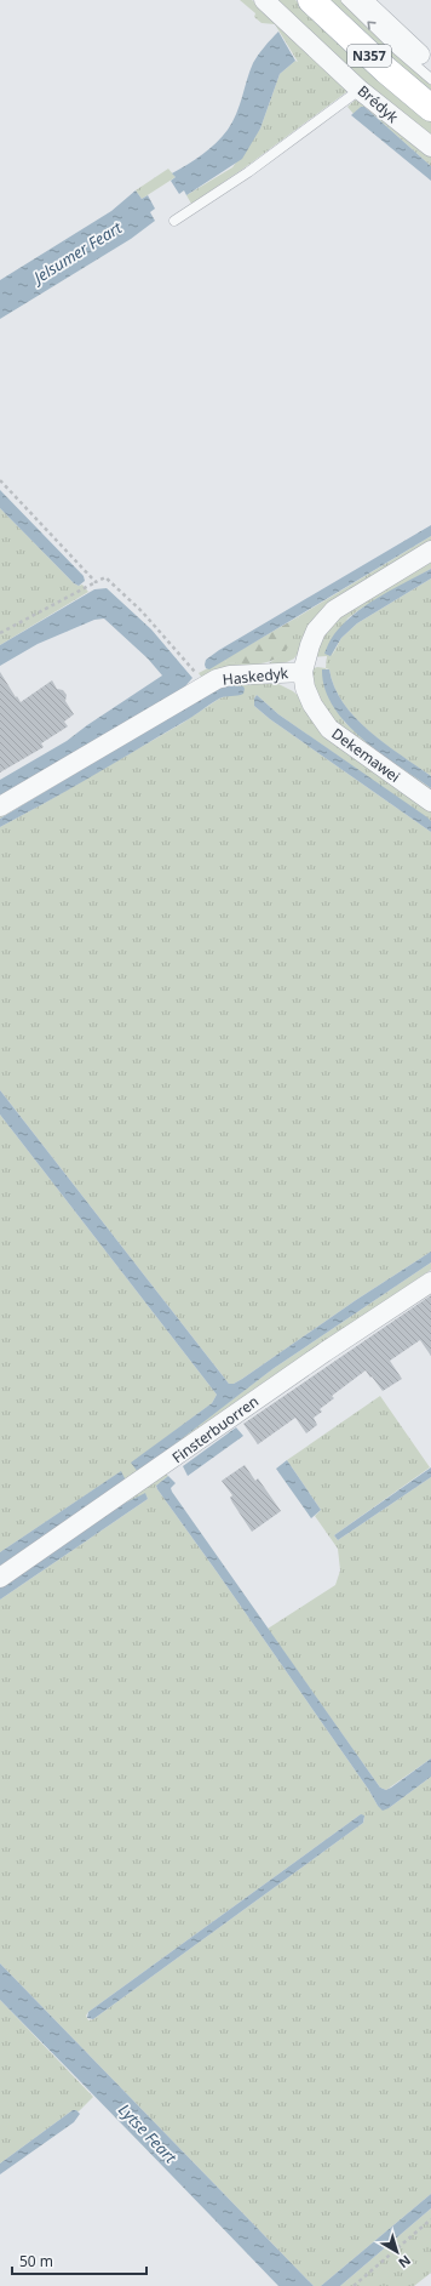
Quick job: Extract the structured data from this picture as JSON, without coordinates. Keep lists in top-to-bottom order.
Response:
{
  "streets": {
    "main road": ["N357"],
    "street": [
      "Brédyk",
      "Haskedyk",
      "Dekemawei",
      "Finsterbuorren"
    ]
  },
  "crossings": [
    ["Haskedyk", "Dekemawei"]
  ],
  "water": ["Jelsumer Feart", "Lytse Feart"],
  "scale_bar": "50 m",
  "north": "bottom right"
}
